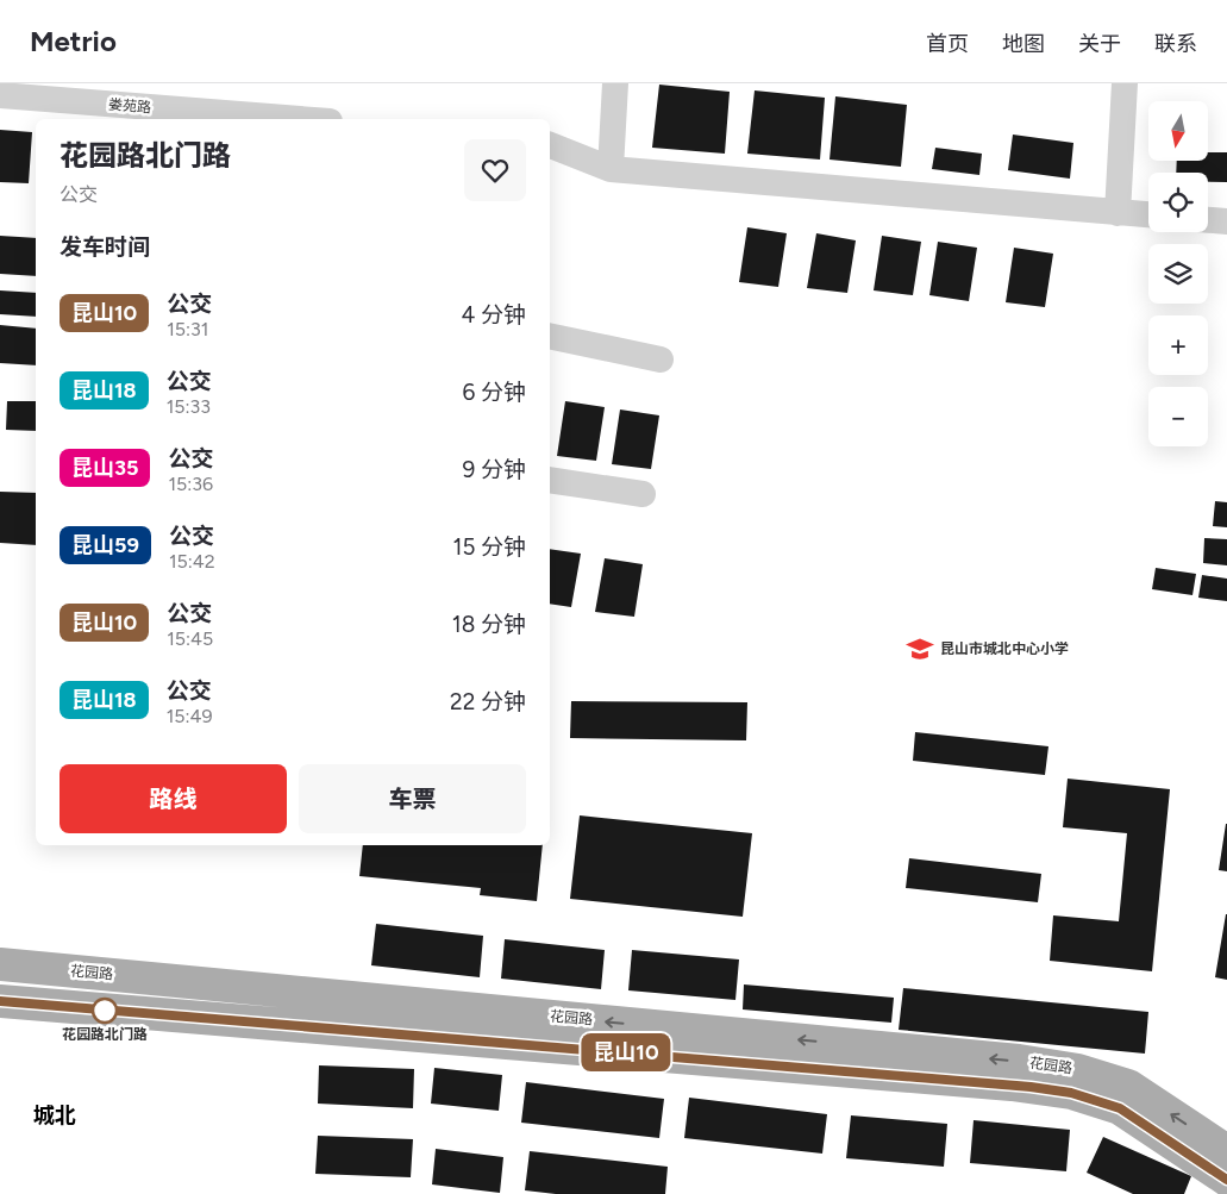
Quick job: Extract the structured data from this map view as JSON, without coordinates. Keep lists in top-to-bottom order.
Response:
{
  "streets": {
    "main road": ["花园路"],
    "street": ["娄苑路"]
  },
  "districts": ["城北"],
  "places": {
    "school or university": ["昆山市城北中心小学"],
    "other": ["花园路北门路"]
  },
  "lines": ["bus line 昆山10"],
  "north": "bottom",
  "page": {
    "header": "Metrio",
    "nav": [
      "首页",
      "地图",
      "关于",
      "联系"
    ],
    "on_map": "昆山10",
    "map_buttons": ["+", "−"],
    "heading": [
      ["花园路北门路", "公交"],
      "发车时间"
    ],
    "list": [
      {
        "mark": "昆山10",
        "name": "公交",
        "note": "15:31",
        "value": "4 分钟"
      },
      {
        "mark": "昆山18",
        "name": "公交",
        "note": "15:33",
        "value": "6 分钟"
      },
      {
        "mark": "昆山35",
        "name": "公交",
        "note": "15:36",
        "value": "9 分钟"
      },
      {
        "mark": "昆山59",
        "name": "公交",
        "note": "15:42",
        "value": "15 分钟"
      },
      {
        "mark": "昆山10",
        "name": "公交",
        "note": "15:45",
        "value": "18 分钟"
      },
      {
        "mark": "昆山18",
        "name": "公交",
        "note": "15:49",
        "value": "22 分钟"
      }
    ],
    "buttons": ["路线", "车票"]
  }
}
